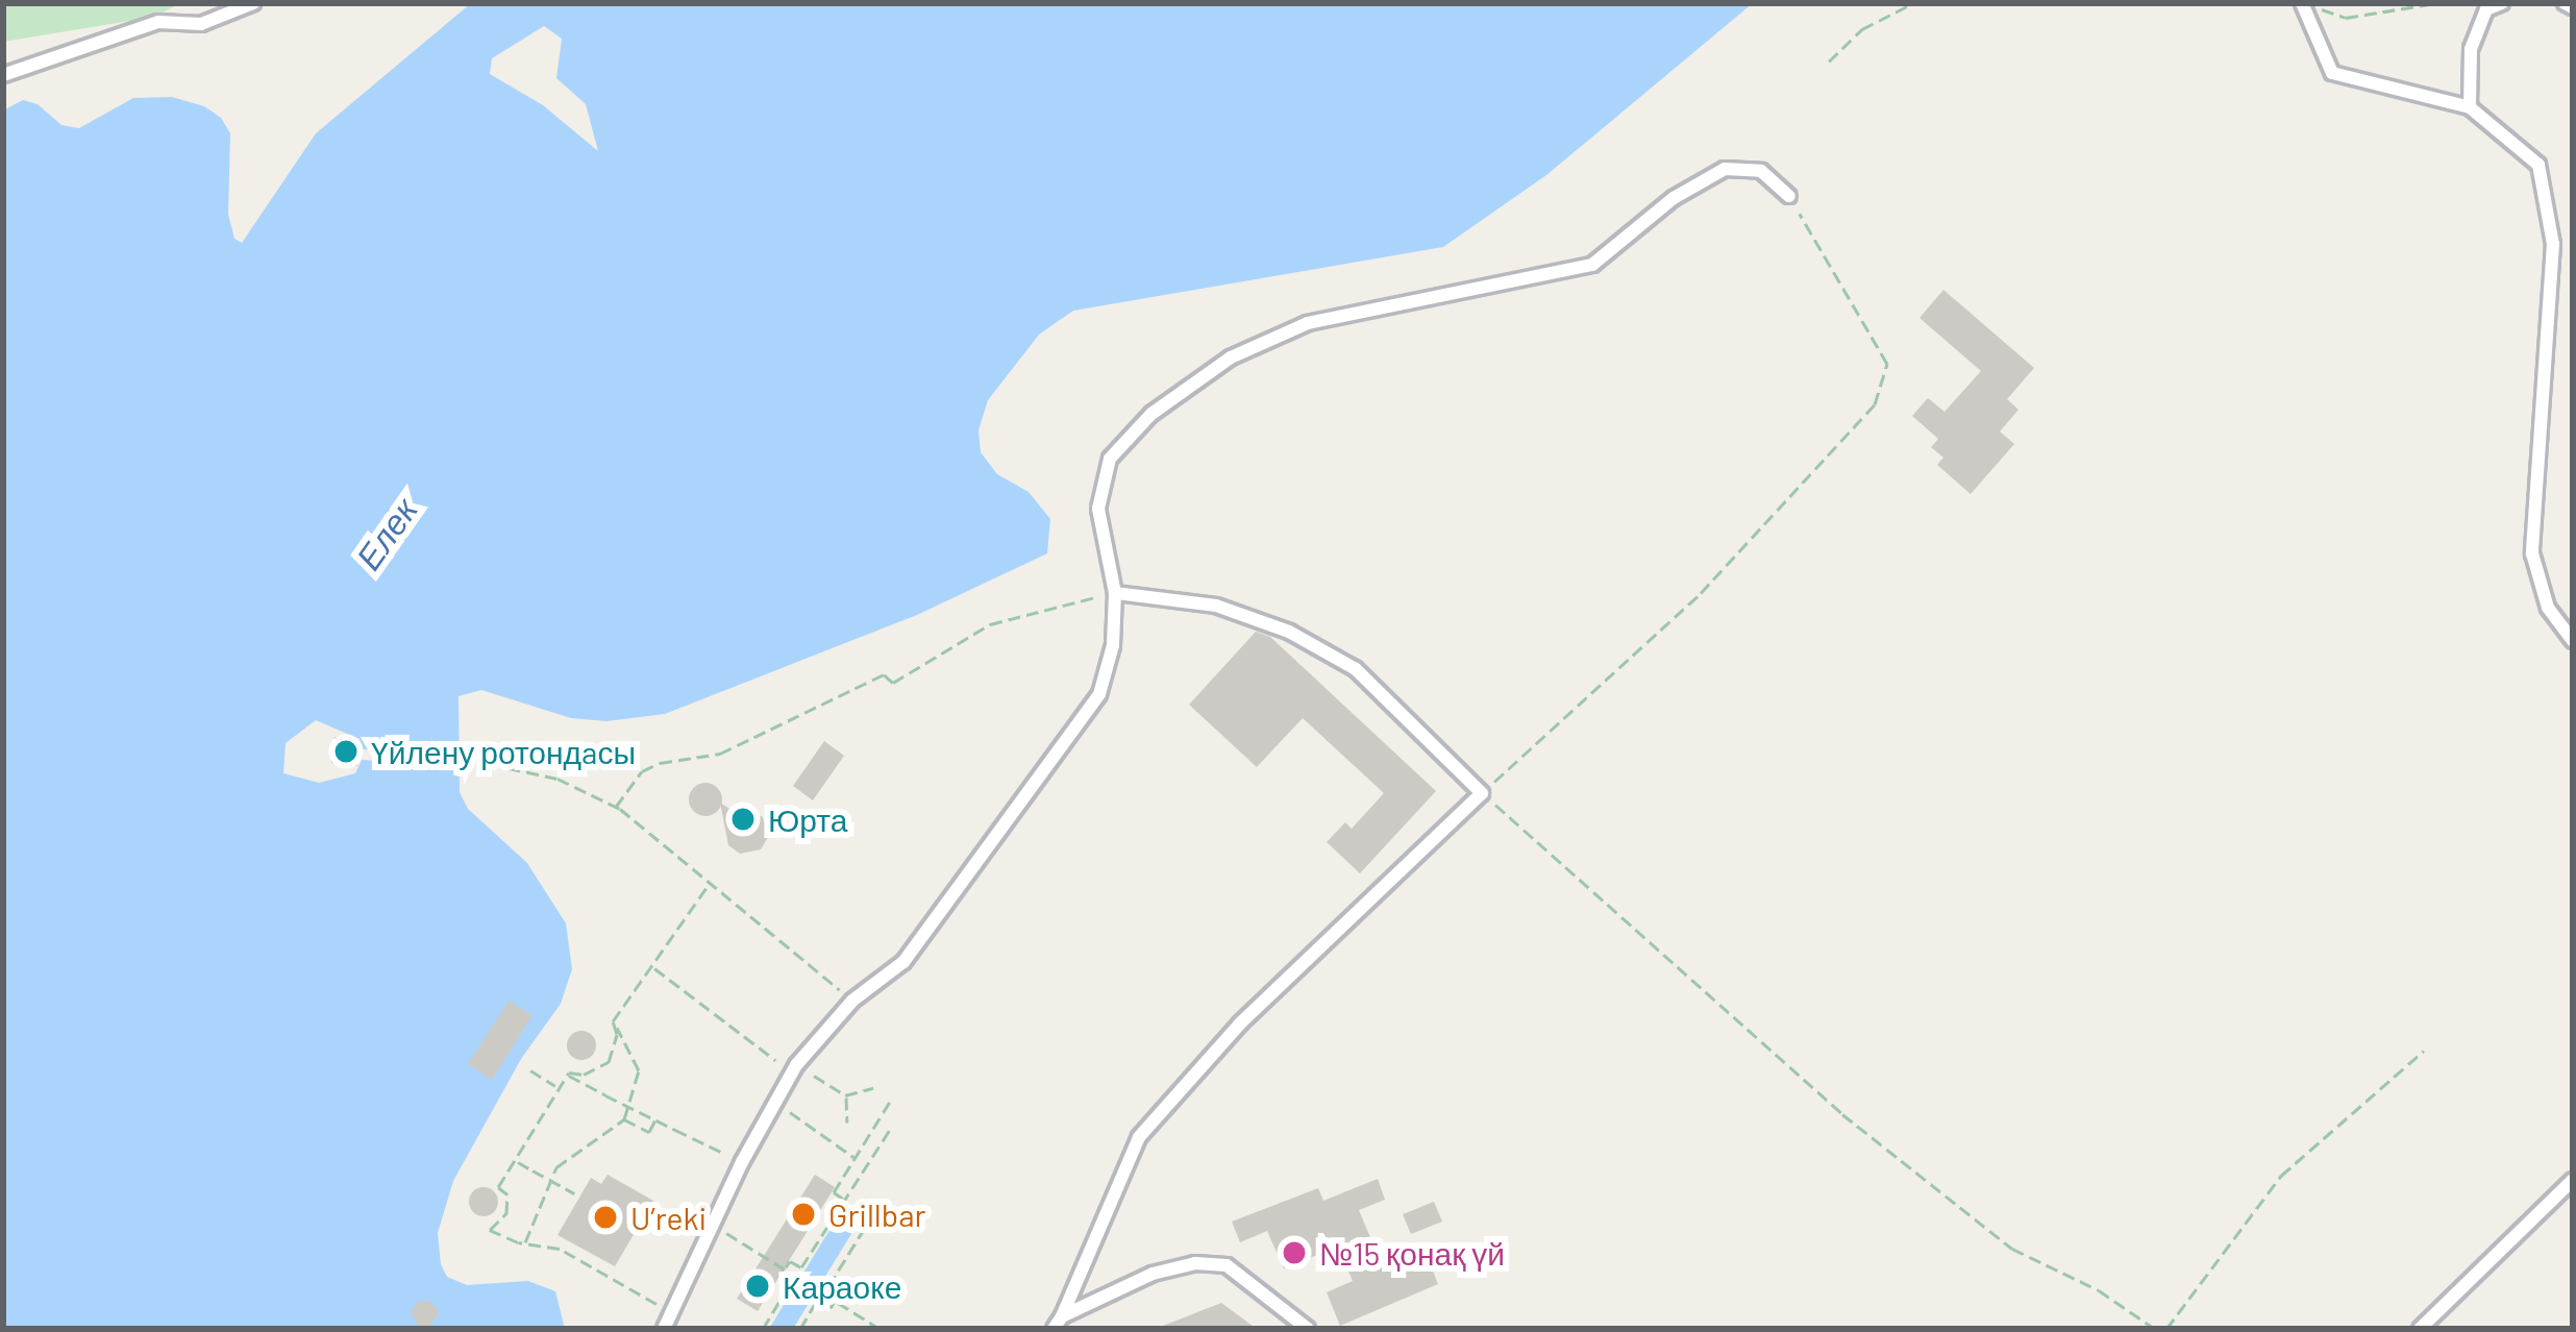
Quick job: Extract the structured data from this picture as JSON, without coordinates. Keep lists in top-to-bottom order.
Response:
{
  "water": ["Елек"],
  "places": [
    "Үйлену ротондaсы",
    "Юрта",
    "Grillbar",
    "U’reki",
    "№15 қонақ үй",
    "Караоке"
  ]
}
